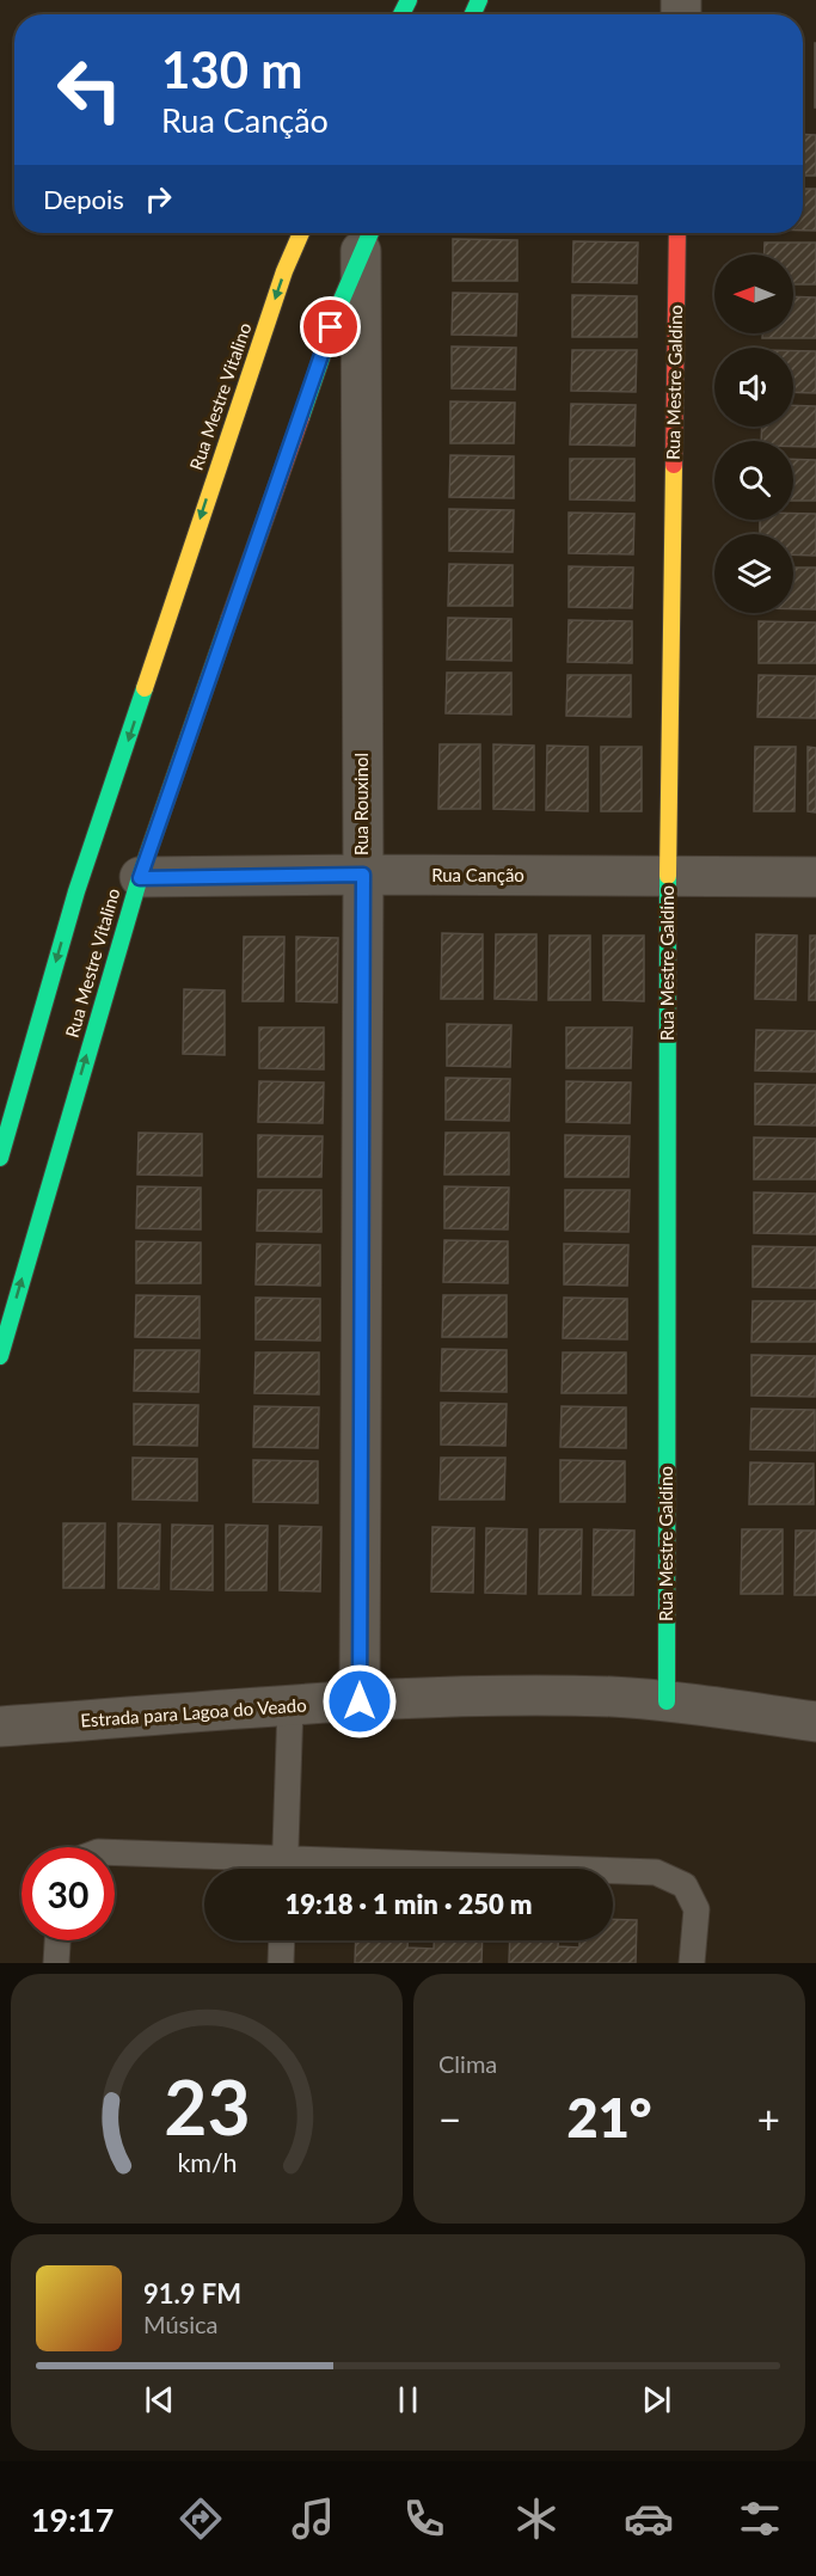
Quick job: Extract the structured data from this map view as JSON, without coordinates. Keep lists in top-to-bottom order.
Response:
{
  "streets": {
    "street": [
      "Rua Mestre Galdino",
      "Rua Mestre Vitalino",
      "Rua Rouxinol",
      "Rua Canção",
      "Estrada para Lagoa do Veado"
    ]
  },
  "crossings": [
    ["Rua Mestre Galdino", "Rua Canção"],
    ["Rua Mestre Galdino", "Estrada para Lagoa do Veado"],
    ["Rua Mestre Vitalino", "Rua Rouxinol"],
    ["Rua Mestre Vitalino", "Rua Canção"],
    ["Rua Rouxinol", "Rua Canção"],
    ["Rua Rouxinol", "Estrada para Lagoa do Veado"]
  ],
  "north": "left",
  "page": {
    "turn": ["130 m", "Rua Canção"],
    "then": "Depois",
    "limit": "30",
    "trip": "19:18 · 1 min · 250 m",
    "tile": "Clima",
    "heat": ["−", "21°", "+"],
    "song": ["91.9 FM", "Música"],
    "tabs": "19:17",
    "gauge": ["23", "km/h"]
  }
}
